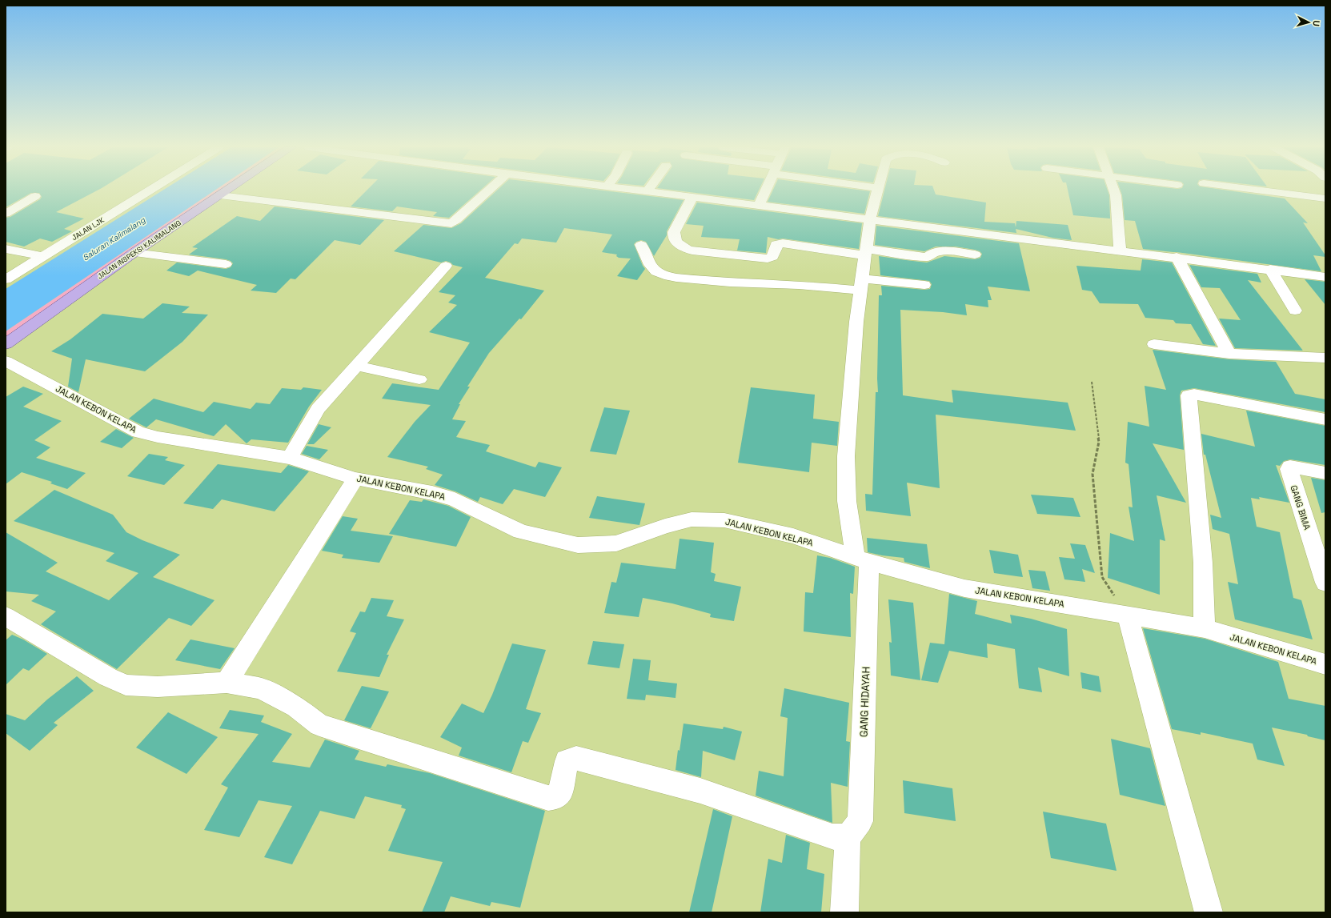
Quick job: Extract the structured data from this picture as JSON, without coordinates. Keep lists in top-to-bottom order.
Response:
{
  "streets": {
    "main road": ["JALAN INSPEKSI KALIMALANG"],
    "street": [
      "JALAN LJK",
      "JALAN KEBON KELAPA",
      "GANG BIMA",
      "GANG HIDAYAH"
    ]
  },
  "crossings": [
    ["JALAN KEBON KELAPA", "GANG HIDAYAH"]
  ],
  "water": ["Saluran Kalimalang"],
  "north": "right"
}
